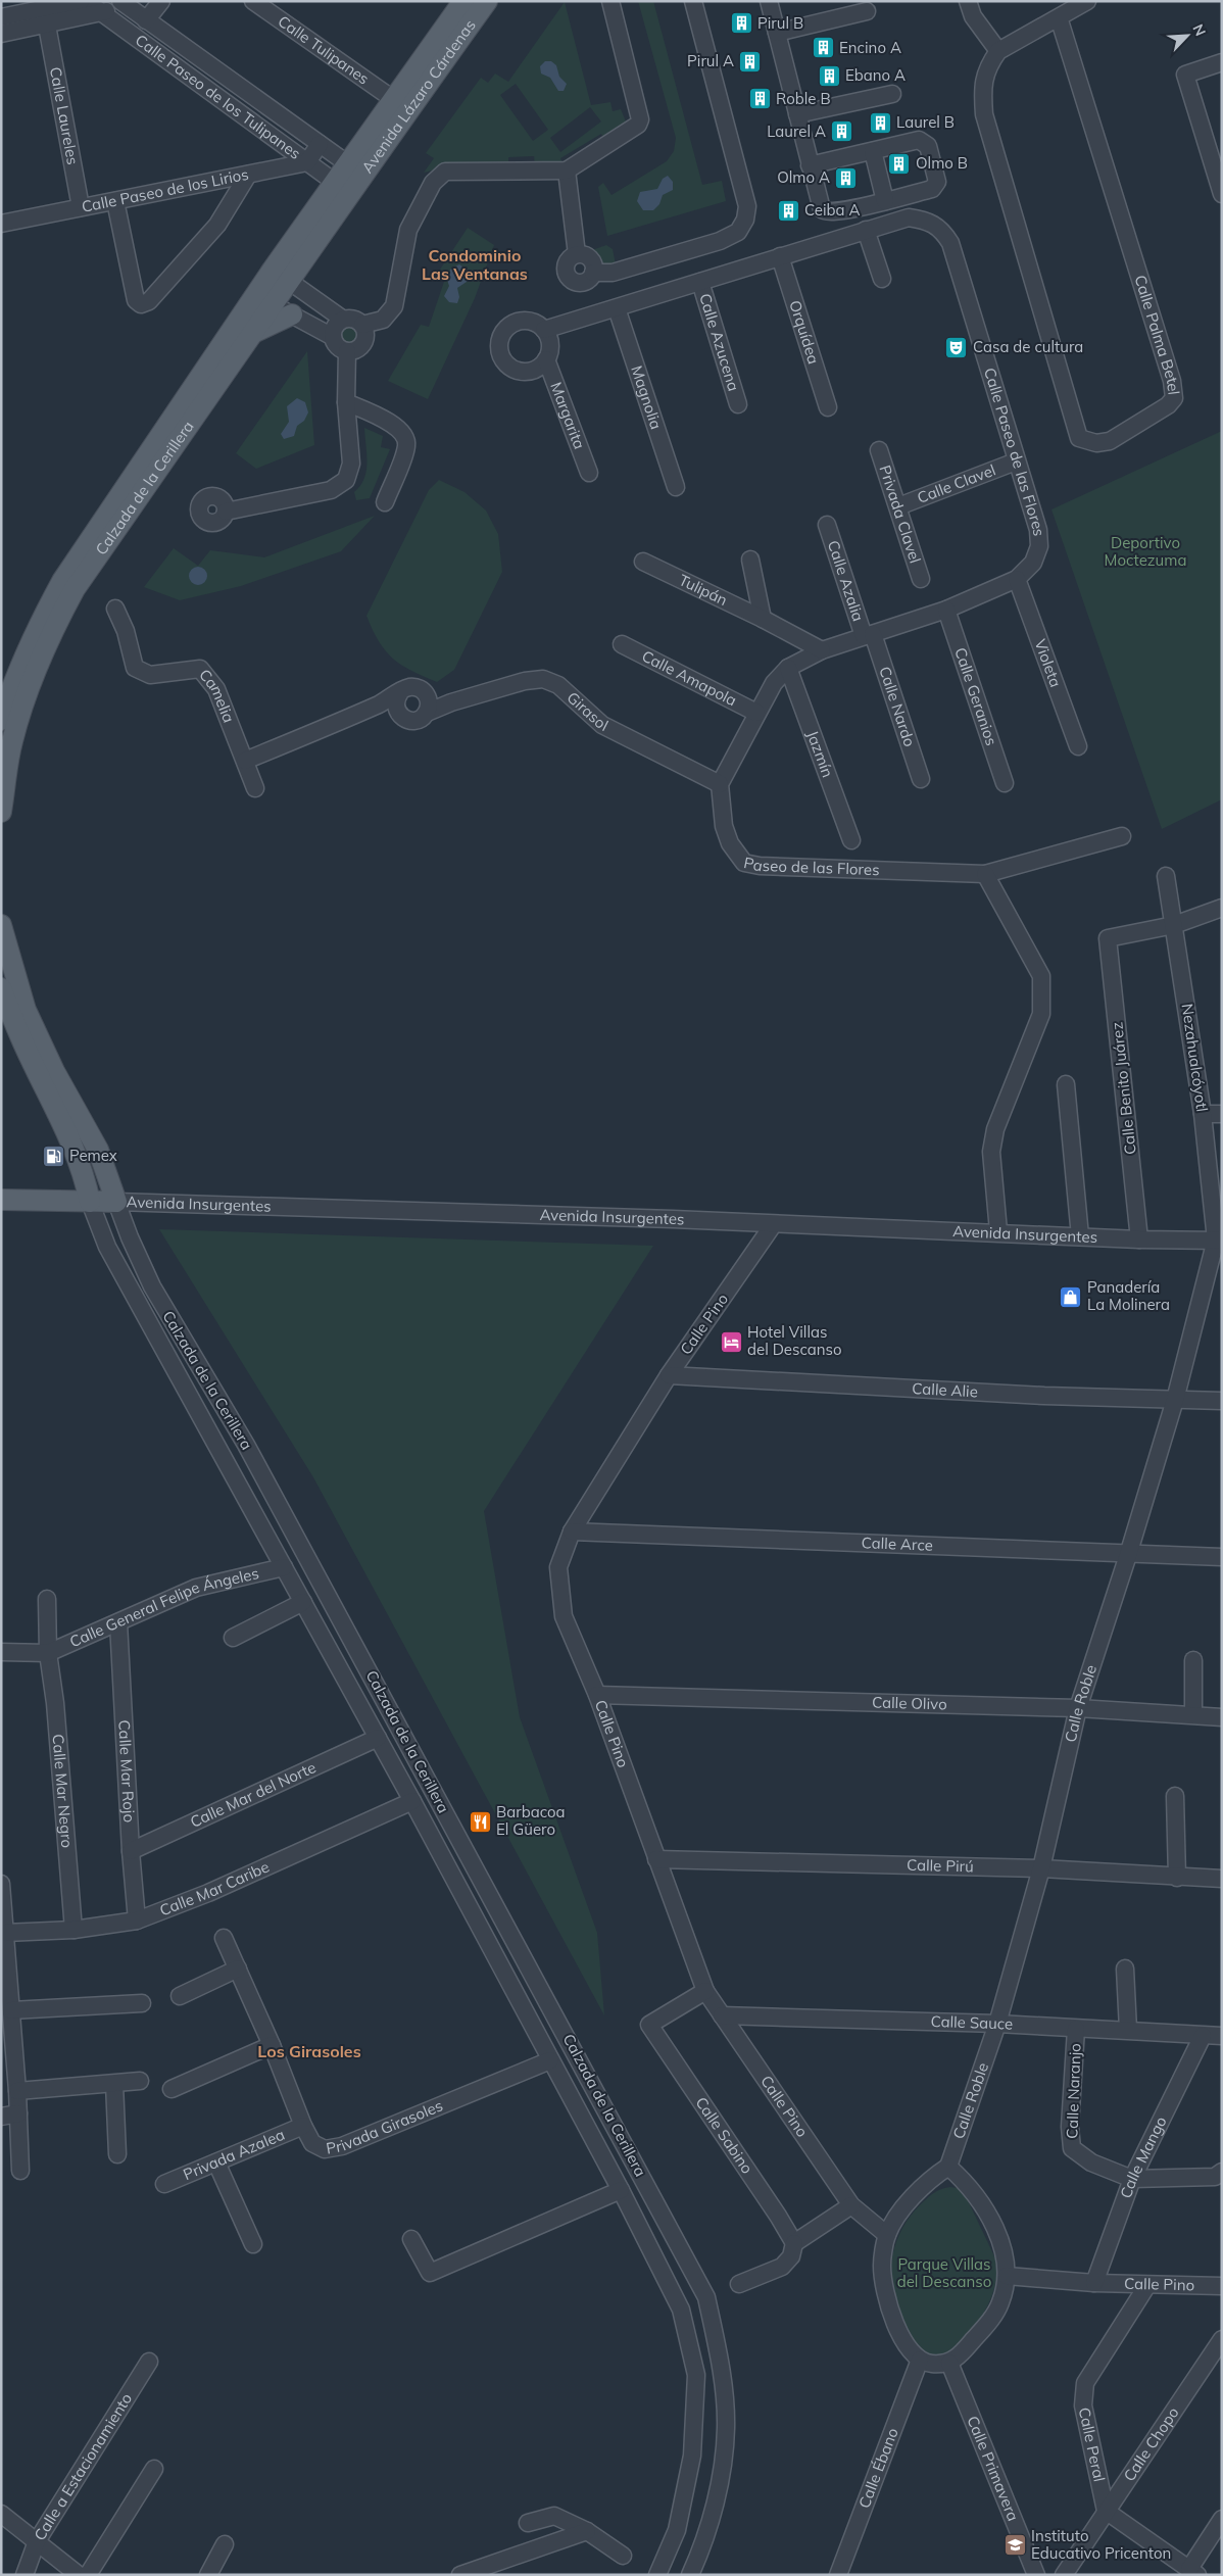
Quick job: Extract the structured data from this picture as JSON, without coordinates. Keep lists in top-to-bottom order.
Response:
{
  "streets": {
    "main road": ["Avenida Lázaro Cárdenas", "Calzada de la Cerillera", "Avenida Insurgentes"],
    "street": [
      "Calle Tulipanes",
      "Calle Paseo de los Tulipanes",
      "Calle Laureles",
      "Calle Paseo de los Lirios",
      "Orquídea",
      "Calle Palma Betel",
      "Calle Azucena",
      "Magnolia",
      "Margarita",
      "Calle Paseo de las Flores",
      "Calle Clavel",
      "Privada Clavel",
      "Calle Azalia",
      "Tulipán",
      "Violeta",
      "Calle Amapola",
      "Calle Geranios",
      "Camelia",
      "Calle Nardo",
      "Girasol",
      "Jazmín",
      "Paseo de las Flores",
      "Nezahualcóyotl",
      "Calle Benito Juárez",
      "Calle Pino",
      "Calle Alie",
      "Calle Arce",
      "Calle General Felipe Ángeles",
      "Calle Olivo",
      "Calle Roble",
      "Calle Mar Rojo",
      "Calle Mar Negro",
      "Calle Mar del Norte",
      "Calle Pirú",
      "Calle Mar Caribe",
      "Calle Sauce",
      "Calle Naranjo",
      "Privada Girasoles",
      "Calle Sabino",
      "Privada Azalea",
      "Calle Mango",
      "Calle Chopo",
      "Calle Peral",
      "Calle a Estacionamiento",
      "Calle Ébano",
      "Calle Primavera"
    ]
  },
  "crossings": [
    ["Calle Tulipanes", "Avenida Lázaro Cárdenas"],
    ["Calle Paseo de los Tulipanes", "Avenida Lázaro Cárdenas"],
    ["Calle Paseo de los Tulipanes", "Calle Paseo de los Lirios"],
    ["Calle Paseo de los Tulipanes", "Calzada de la Cerillera"],
    ["Avenida Lázaro Cárdenas", "Calzada de la Cerillera"],
    ["Calle Laureles", "Calle Paseo de los Lirios"],
    ["Orquídea", "Calle Paseo de las Flores"],
    ["Calle Azucena", "Calle Paseo de las Flores"],
    ["Magnolia", "Calle Paseo de las Flores"],
    ["Margarita", "Calle Paseo de las Flores"],
    ["Calle Paseo de las Flores", "Calle Clavel"],
    ["Calle Paseo de las Flores", "Calle Azalia"],
    ["Calle Paseo de las Flores", "Tulipán"],
    ["Calle Paseo de las Flores", "Violeta"],
    ["Calle Paseo de las Flores", "Calle Geranios"],
    ["Calle Paseo de las Flores", "Calle Nardo"],
    ["Calle Clavel", "Privada Clavel"],
    ["Calzada de la Cerillera", "Avenida Insurgentes"],
    ["Calzada de la Cerillera", "Calle General Felipe Ángeles"],
    ["Calzada de la Cerillera", "Calle Mar del Norte"],
    ["Calzada de la Cerillera", "Calle Mar Caribe"],
    ["Calzada de la Cerillera", "Privada Girasoles"],
    ["Calle Azalia", "Calle Nardo"],
    ["Girasol", "Paseo de las Flores"],
    ["Nezahualcóyotl", "Calle Benito Juárez"],
    ["Nezahualcóyotl", "Avenida Insurgentes"],
    ["Nezahualcóyotl", "Calle Roble"],
    ["Calle Benito Juárez", "Avenida Insurgentes"],
    ["Avenida Insurgentes", "Calle Pino"],
    ["Avenida Insurgentes", "Calle Roble"],
    ["Calle Pino", "Calle Alie"],
    ["Calle Pino", "Calle Arce"],
    ["Calle Pino", "Calle Olivo"],
    ["Calle Pino", "Calle Roble"],
    ["Calle Pino", "Calle Pirú"],
    ["Calle Pino", "Calle Sauce"],
    ["Calle Pino", "Calle Sabino"],
    ["Calle Pino", "Calle Mango"],
    ["Calle Pino", "Calle Peral"],
    ["Calle Pino", "Calle Ébano"],
    ["Calle Pino", "Calle Primavera"],
    ["Calle Alie", "Calle Roble"],
    ["Calle Arce", "Calle Roble"],
    ["Calle General Felipe Ángeles", "Calle Mar Rojo"],
    ["Calle General Felipe Ángeles", "Calle Mar Negro"],
    ["Calle Olivo", "Calle Roble"],
    ["Calle Roble", "Calle Pirú"],
    ["Calle Roble", "Calle Sauce"],
    ["Calle Roble", "Calle Ébano"],
    ["Calle Roble", "Calle Primavera"],
    ["Calle Mar Rojo", "Calle Mar del Norte"],
    ["Calle Mar Rojo", "Calle Mar Caribe"],
    ["Calle Mar Negro", "Calle Mar Caribe"],
    ["Calle Sauce", "Calle Naranjo"],
    ["Calle Sauce", "Calle Mango"],
    ["Calle Naranjo", "Calle Mango"],
    ["Privada Girasoles", "Privada Azalea"],
    ["Calle Chopo", "Calle Peral"],
    ["Calle Ébano", "Calle Primavera"]
  ],
  "districts": ["Condominio Las Ventanas", "Los Girasoles"],
  "parks": ["Deportivo Moctezuma", "Parque Villas del Descanso"],
  "places": {
    "building": [
      "Pirul B",
      "Encino A",
      "Pirul A",
      "Ebano A",
      "Roble B",
      "Laurel B",
      "Laurel A",
      "Olmo B",
      "Olmo A",
      "Ceiba A"
    ],
    "theatre": ["Casa de cultura"],
    "fuel station": ["Pemex"],
    "shop": ["Panadería La Molinera"],
    "hotel": ["Hotel Villas del Descanso"],
    "restaurant": ["Barbacoa El Güero"],
    "school or university": ["Instituto Educativo Pricenton"]
  },
  "north": "top right"
}
